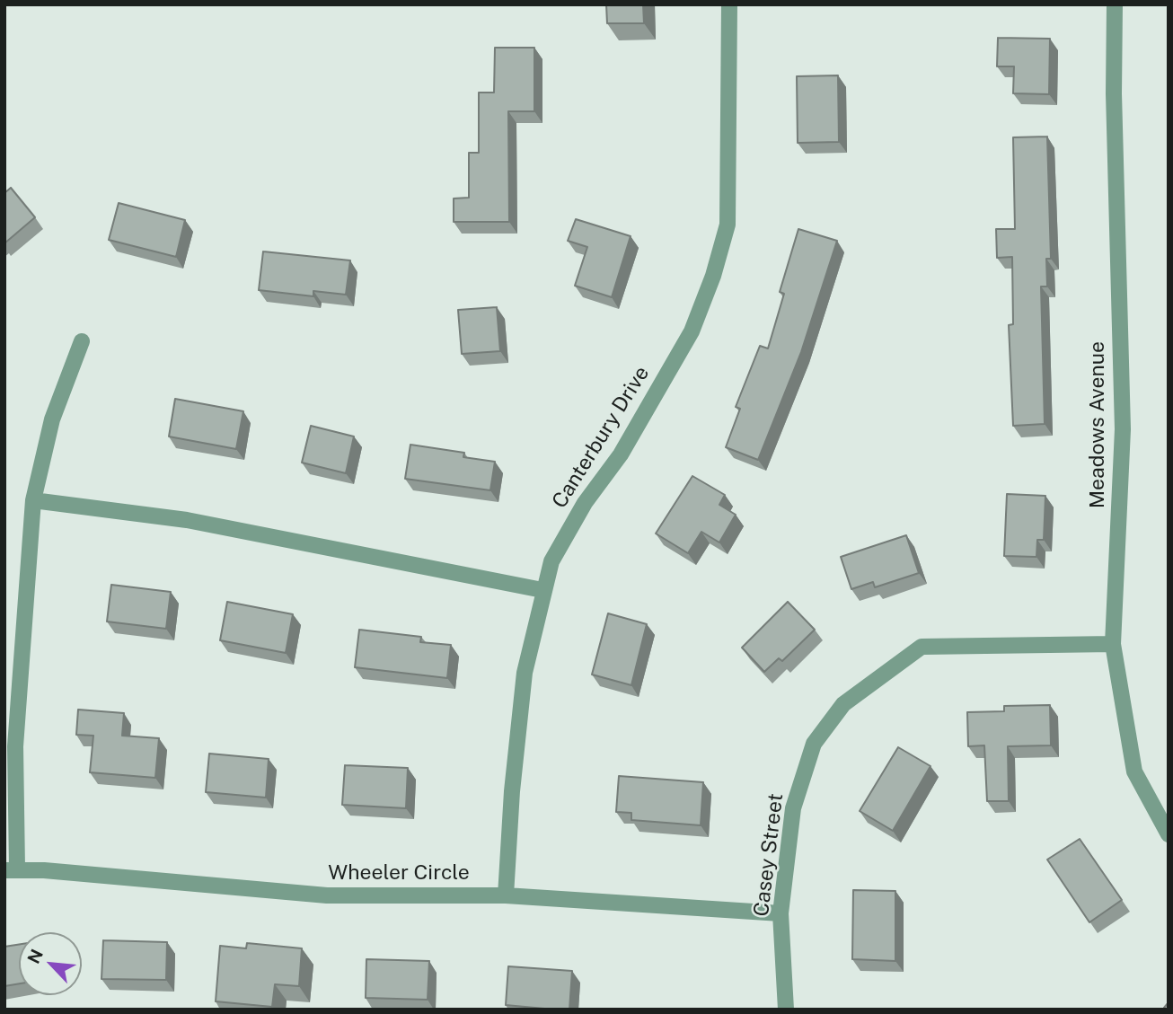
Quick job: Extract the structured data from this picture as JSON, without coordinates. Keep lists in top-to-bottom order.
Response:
{
  "streets": {
    "street": [
      "Meadows Avenue",
      "Canterbury Drive",
      "Casey Street",
      "Wheeler Circle"
    ]
  },
  "crossings": [
    ["Meadows Avenue", "Casey Street"],
    ["Canterbury Drive", "Wheeler Circle"],
    ["Casey Street", "Wheeler Circle"]
  ],
  "north": "top left"
}
